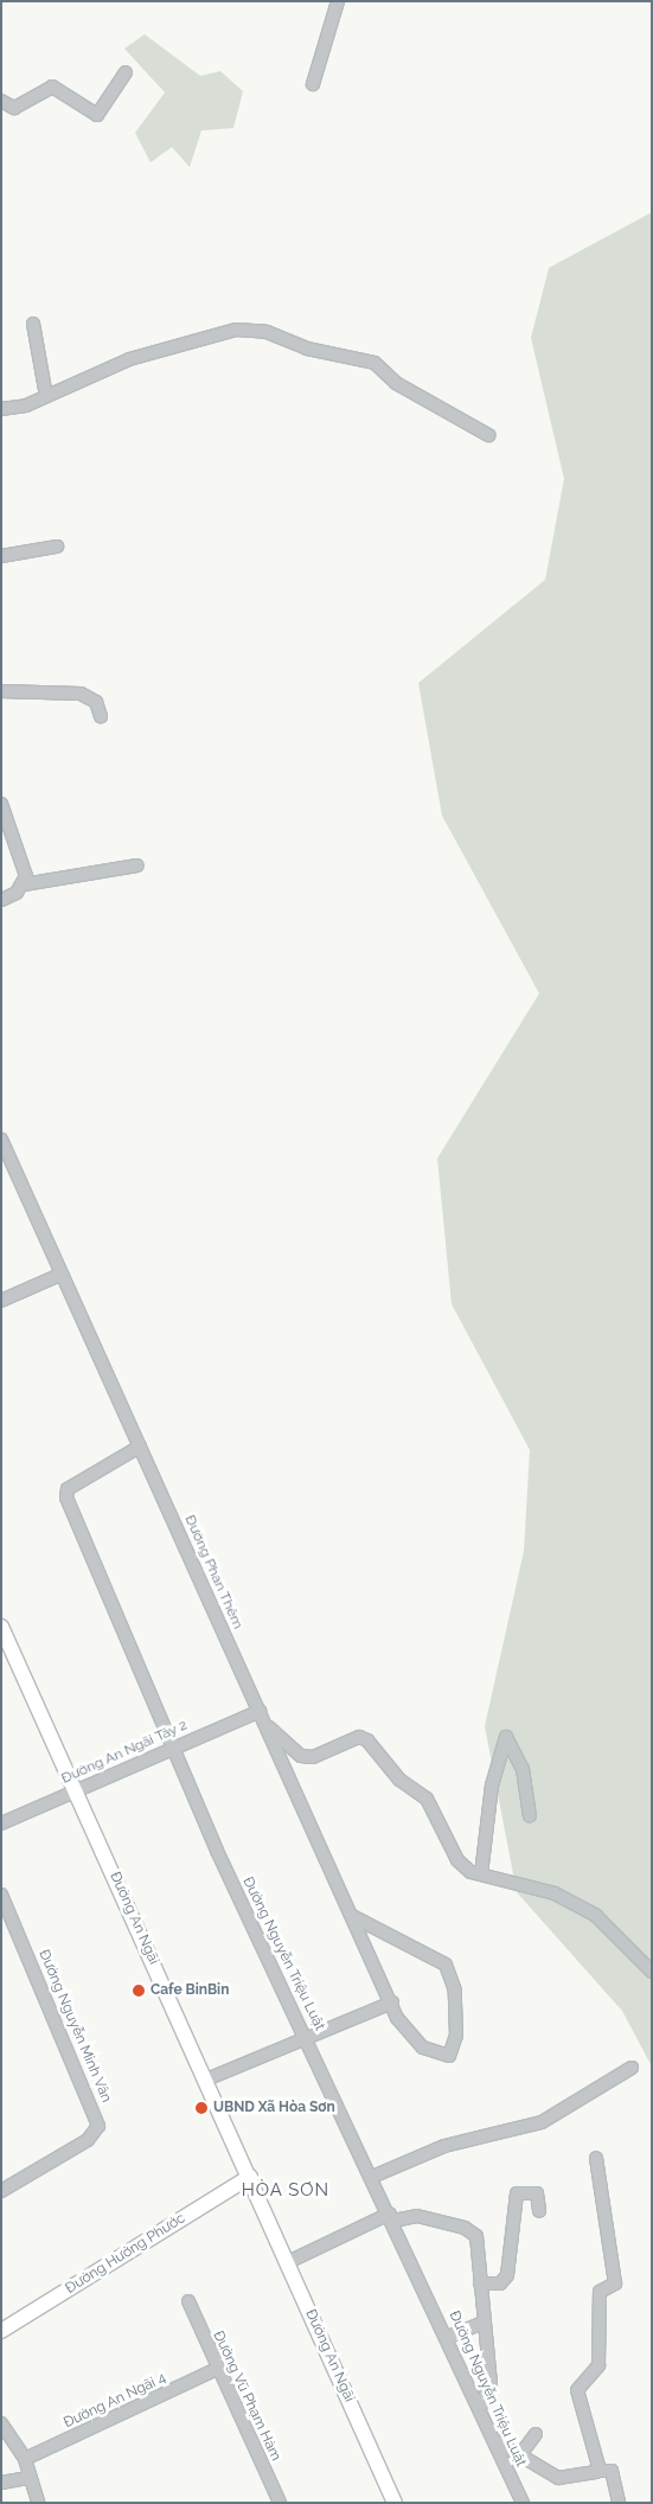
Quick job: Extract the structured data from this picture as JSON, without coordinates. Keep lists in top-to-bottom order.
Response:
{
  "streets": {
    "main road": ["Đường An Ngãi", "Đường Hưởng Phước"],
    "street": [
      "Đường Phan Thêm",
      "Đường An Ngãi Tây 2",
      "Đường Nguyễn Triệu Luật",
      "Đường Nguyễn Minh Vân",
      "Đường Vũ Phạm Hàm",
      "Đường An Ngãi 4"
    ]
  },
  "crossings": [
    ["Đường Phan Thêm", "Đường An Ngãi Tây 2"],
    ["Đường Phan Thêm", "Đường Nguyễn Triệu Luật"],
    ["Đường An Ngãi Tây 2", "Đường An Ngãi"],
    ["Đường An Ngãi Tây 2", "Đường Nguyễn Triệu Luật"],
    ["Đường An Ngãi", "Đường Hưởng Phước"],
    ["Đường Vũ Phạm Hàm", "Đường An Ngãi 4"]
  ],
  "districts": ["HÒA SƠN"],
  "places": ["Cafe BinBin", "UBND Xã Hòa Sơn"]
}
